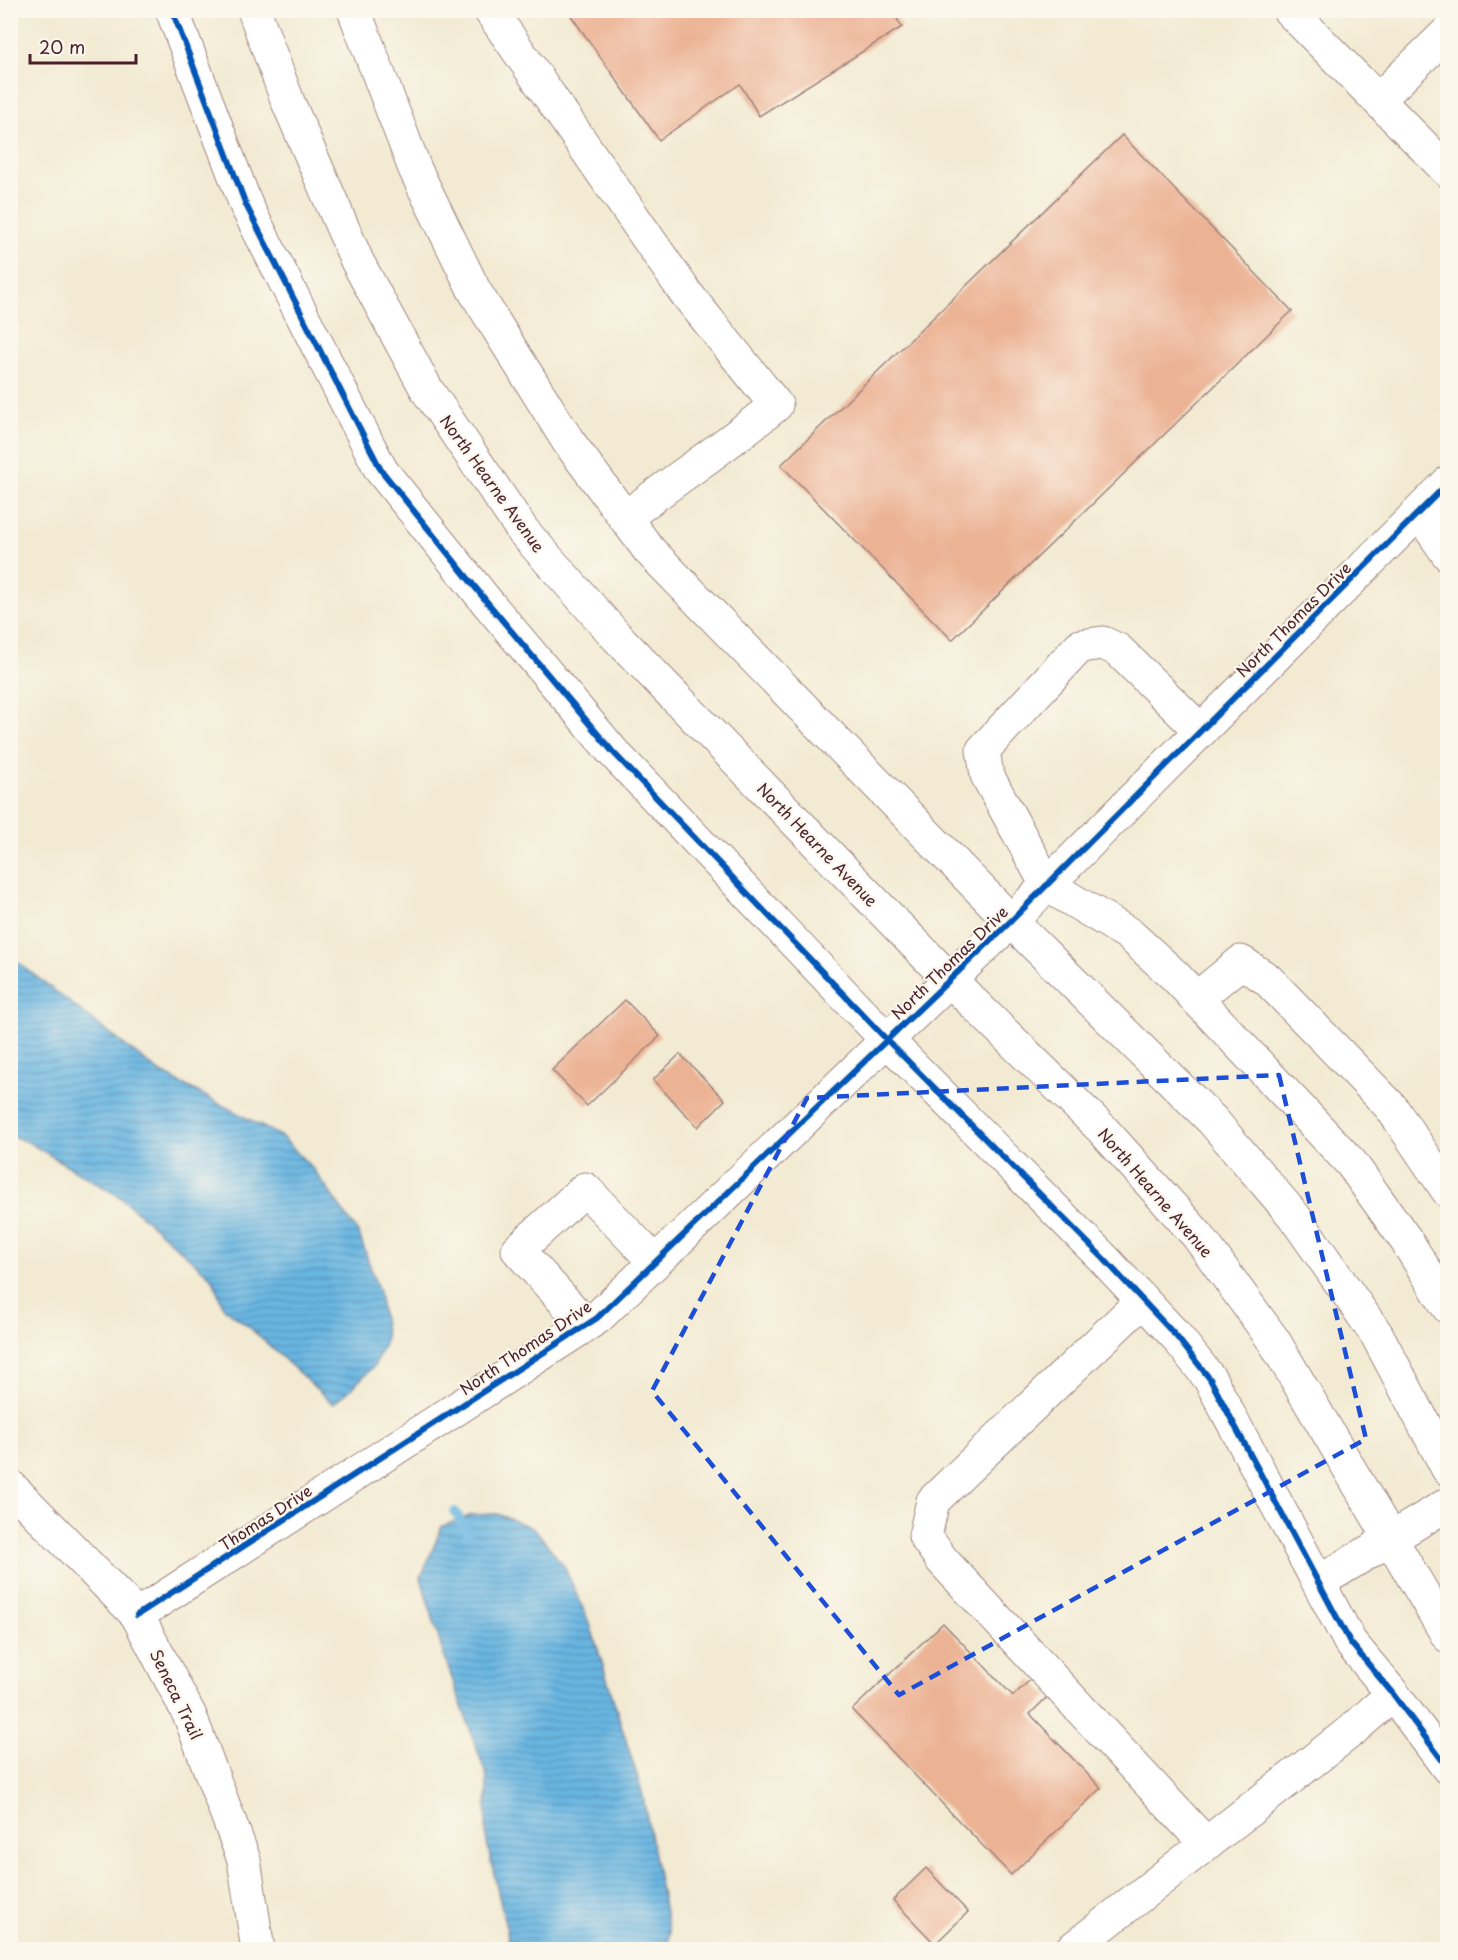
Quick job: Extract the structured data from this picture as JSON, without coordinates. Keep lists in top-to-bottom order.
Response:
{
  "streets": {
    "street": [
      "North Hearne Avenue",
      "North Thomas Drive",
      "Thomas Drive",
      "Seneca Trail"
    ]
  },
  "crossings": [
    ["North Hearne Avenue", "North Thomas Drive"],
    ["North Thomas Drive", "Thomas Drive"],
    ["Thomas Drive", "Seneca Trail"]
  ],
  "scale_bar": "20 m"
}
